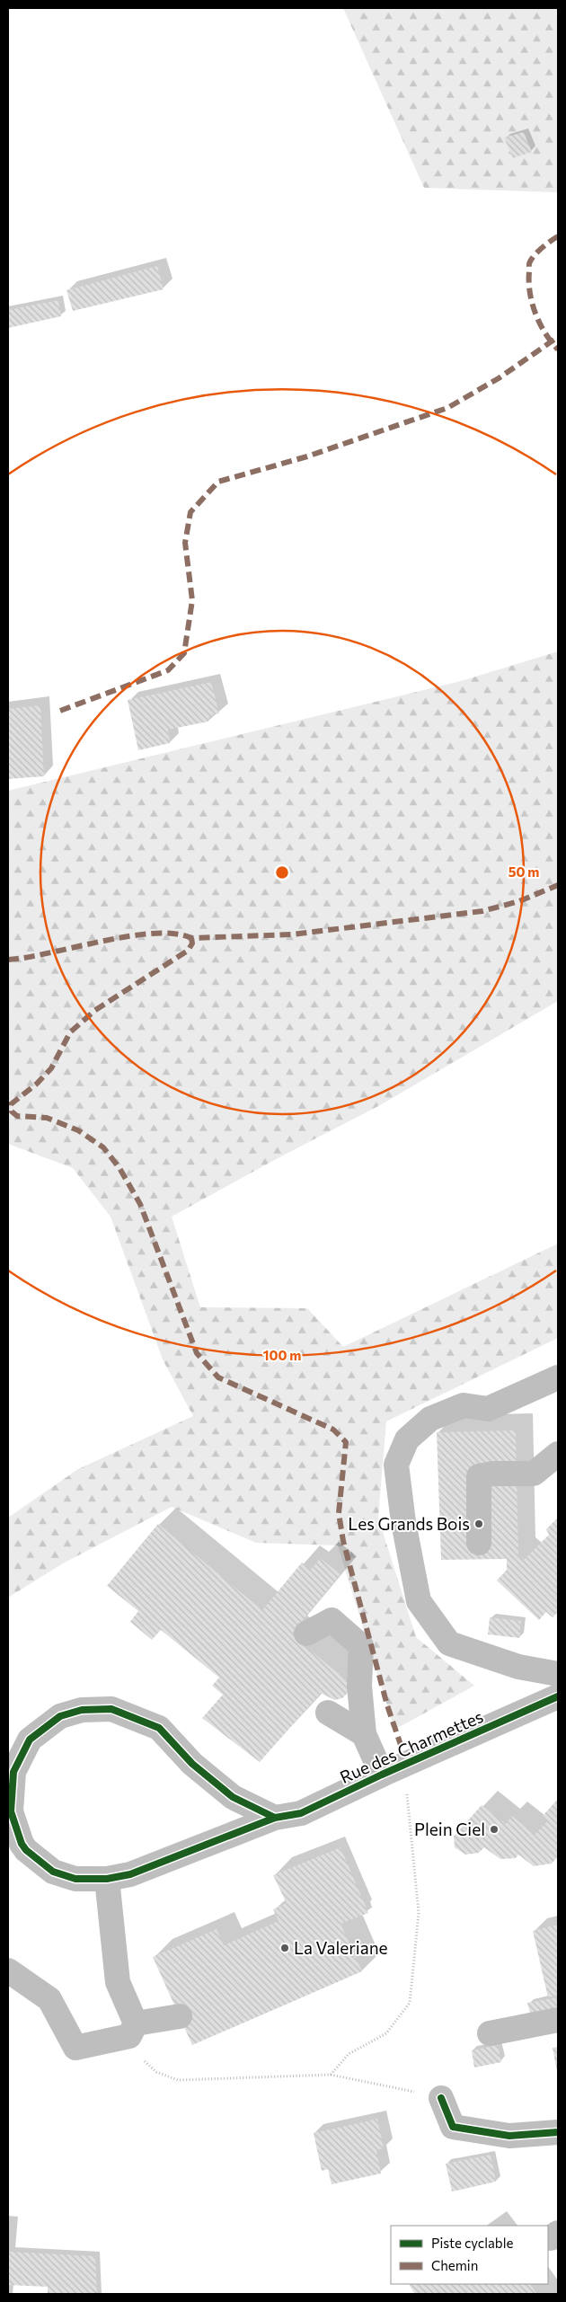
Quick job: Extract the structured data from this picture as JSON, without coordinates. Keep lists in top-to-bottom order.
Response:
{
  "streets": {
    "street": ["Rue des Charmettes"]
  },
  "places": ["Les Grands Bois", "Plein Ciel", "La Valeriane"],
  "legend": ["Piste cyclable", "Chemin"],
  "rings": ["50 m", "100 m"]
}
